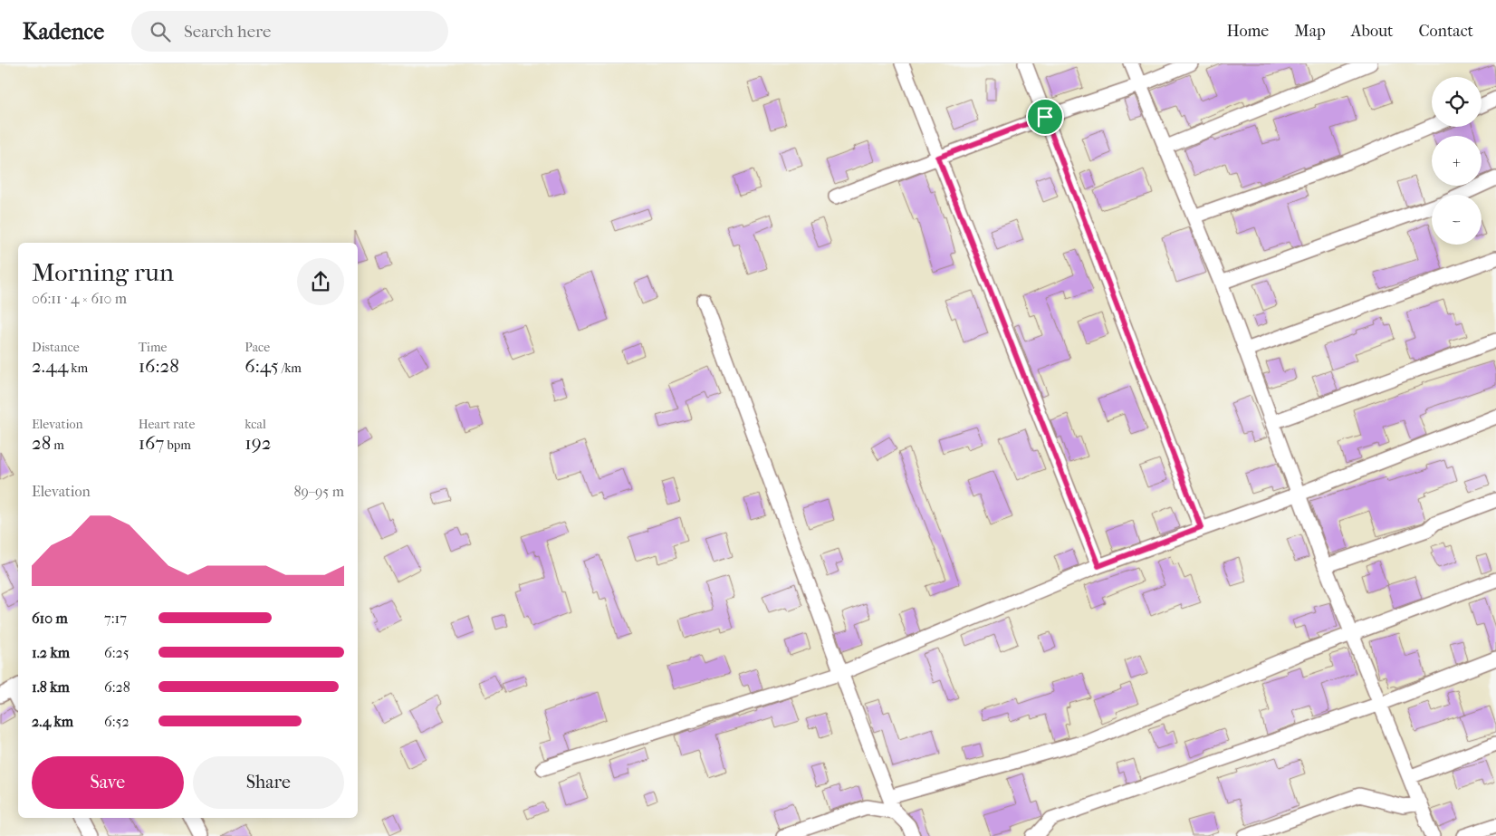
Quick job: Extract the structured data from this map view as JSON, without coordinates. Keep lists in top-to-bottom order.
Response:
{
  "page": {
    "header": "Kadence",
    "search": "Search here",
    "nav": [
      "Home",
      "Map",
      "About",
      "Contact"
    ],
    "map_buttons": ["+", "−"],
    "heading": ["Morning run", "06:11 · 4 × 610 m"],
    "stats": [
      ["Distance", "2.44 km"],
      ["Time", "16:28"],
      ["Pace", "6:45 /km"],
      ["Elevation", "28 m"],
      ["Heart rate", "167 bpm"],
      ["kcal", "192"]
    ],
    "chart": ["Elevation", "89–95 m"],
    "list": [
      {
        "name": "610 m",
        "note": "7:17"
      },
      {
        "name": "1.2 km",
        "note": "6:25"
      },
      {
        "name": "1.8 km",
        "note": "6:28"
      },
      {
        "name": "2.4 km",
        "note": "6:52"
      }
    ],
    "buttons": ["Save", "Share"]
  }
}
